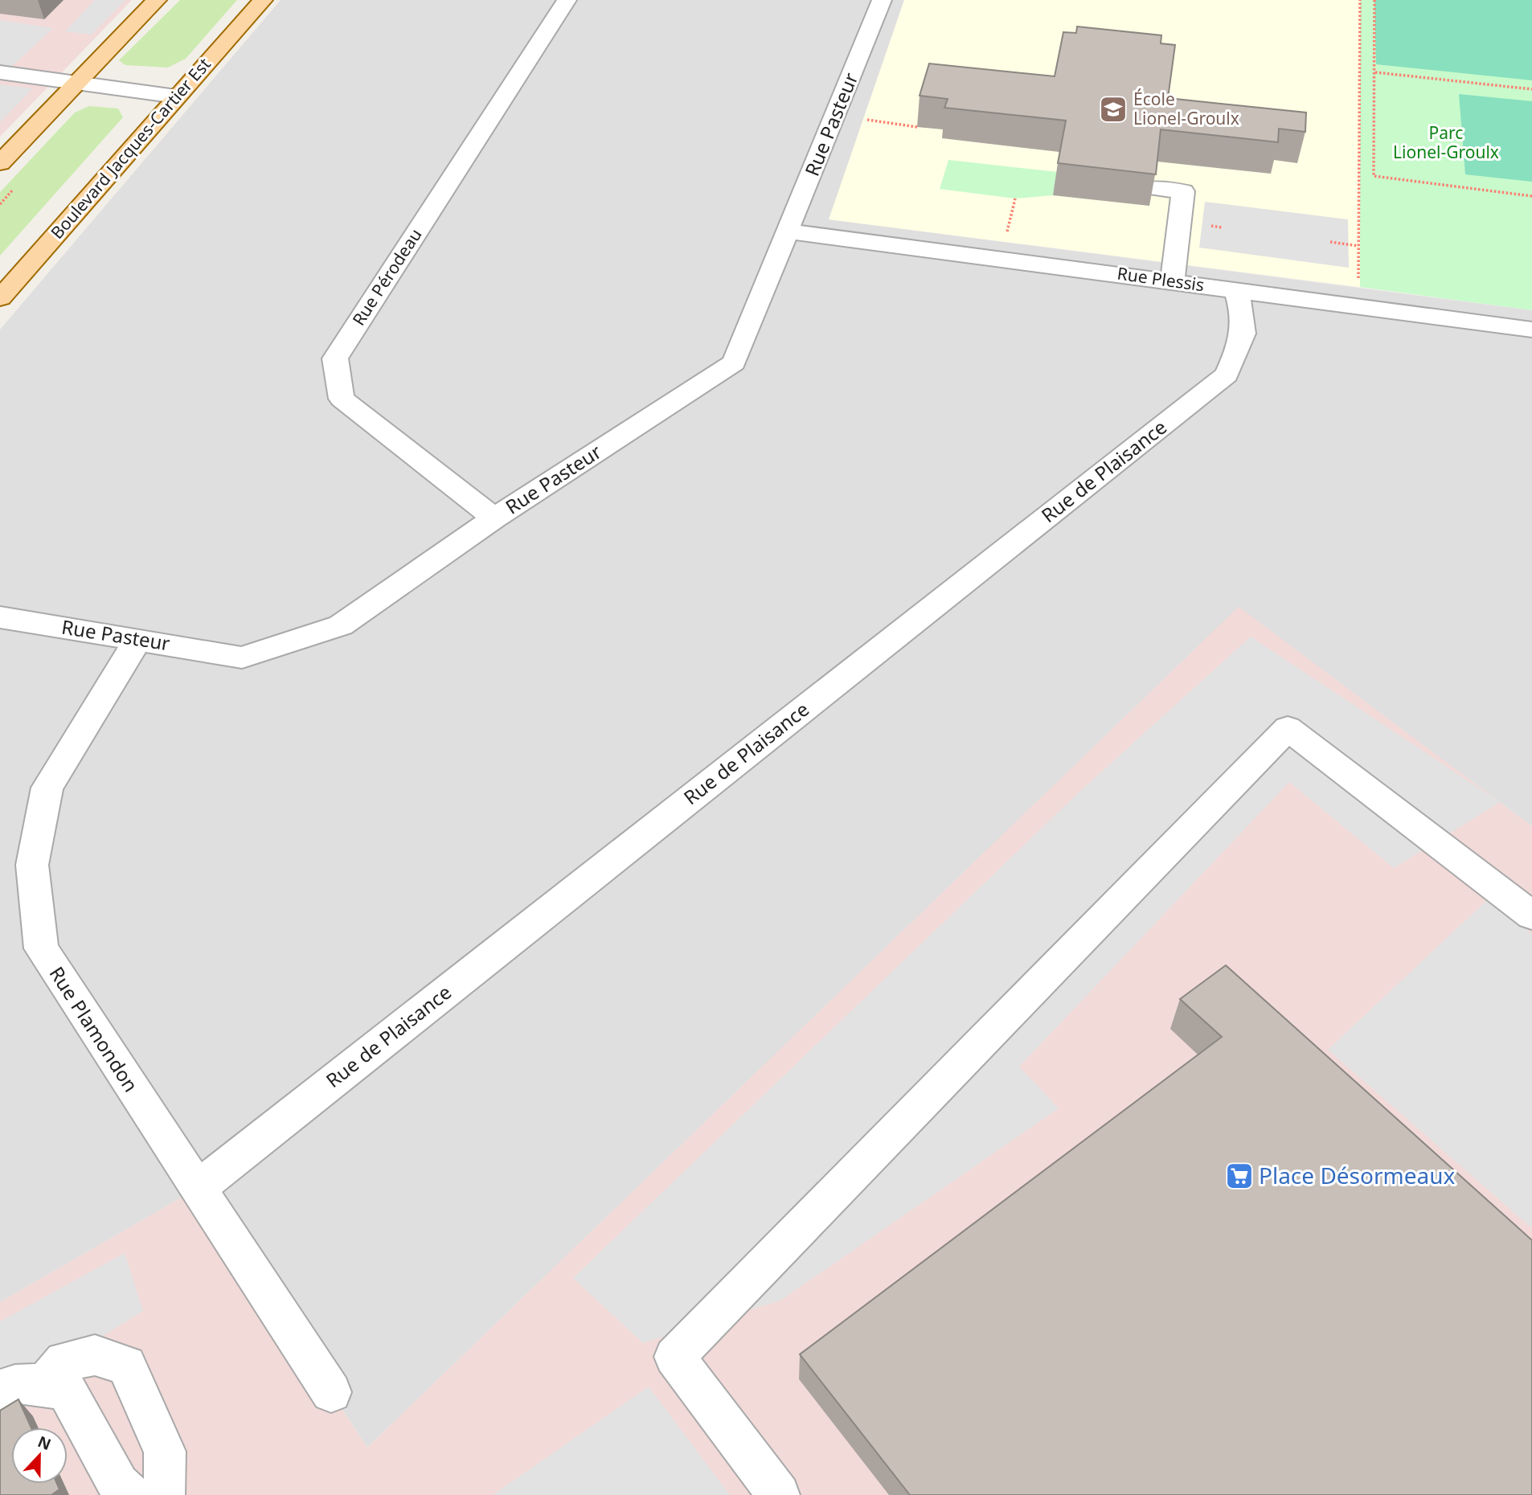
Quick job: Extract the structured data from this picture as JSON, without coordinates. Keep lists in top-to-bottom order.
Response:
{
  "streets": {
    "main road": ["Boulevard Jacques-Cartier Est"],
    "street": [
      "Rue Pasteur",
      "Rue Pérodeau",
      "Rue Plessis",
      "Rue de Plaisance",
      "Rue Plamondon"
    ]
  },
  "crossings": [
    ["Rue Pasteur", "Rue Pérodeau"],
    ["Rue Pasteur", "Rue Plessis"],
    ["Rue Pasteur", "Rue Plamondon"],
    ["Rue Plessis", "Rue de Plaisance"],
    ["Rue de Plaisance", "Rue Plamondon"]
  ],
  "parks": ["Parc Lionel-Groulx"],
  "places": {
    "school or university": ["École Lionel-Groulx"],
    "supermarket": ["Place Désormeaux"]
  },
  "north": "top"
}
